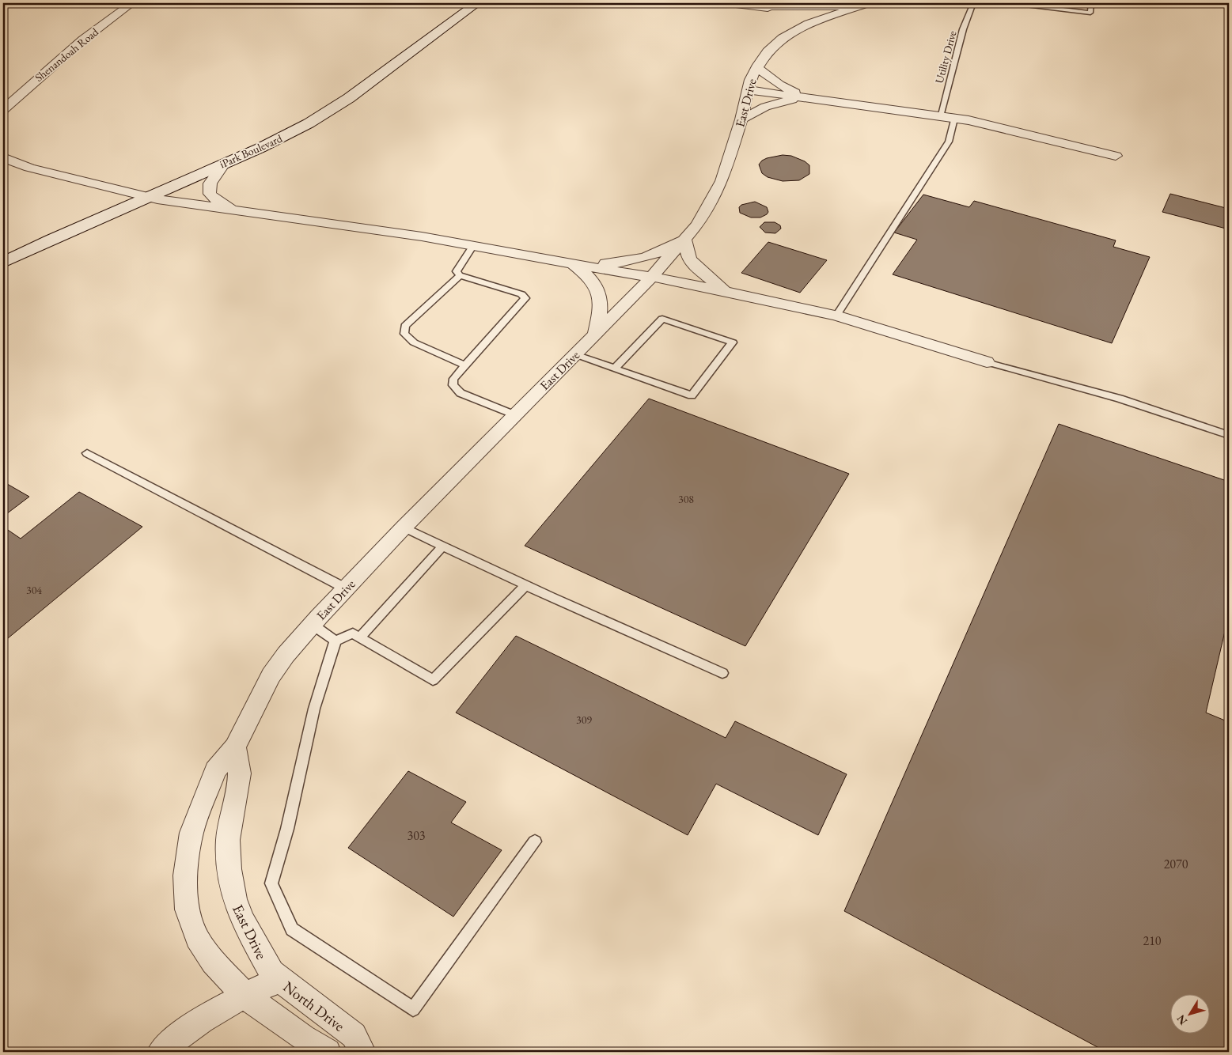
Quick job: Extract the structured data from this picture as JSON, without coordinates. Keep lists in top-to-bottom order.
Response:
{
  "streets": {
    "main road": ["iPark Boulevard"],
    "street": ["Shenandoah Road", "East Drive", "North Drive"],
    "lane": ["Utility Drive"]
  },
  "crossings": [
    ["East Drive", "North Drive"]
  ],
  "house_numbers": [
    "308",
    "304",
    "309",
    "303",
    "2070",
    "210"
  ],
  "north": "bottom left"
}
